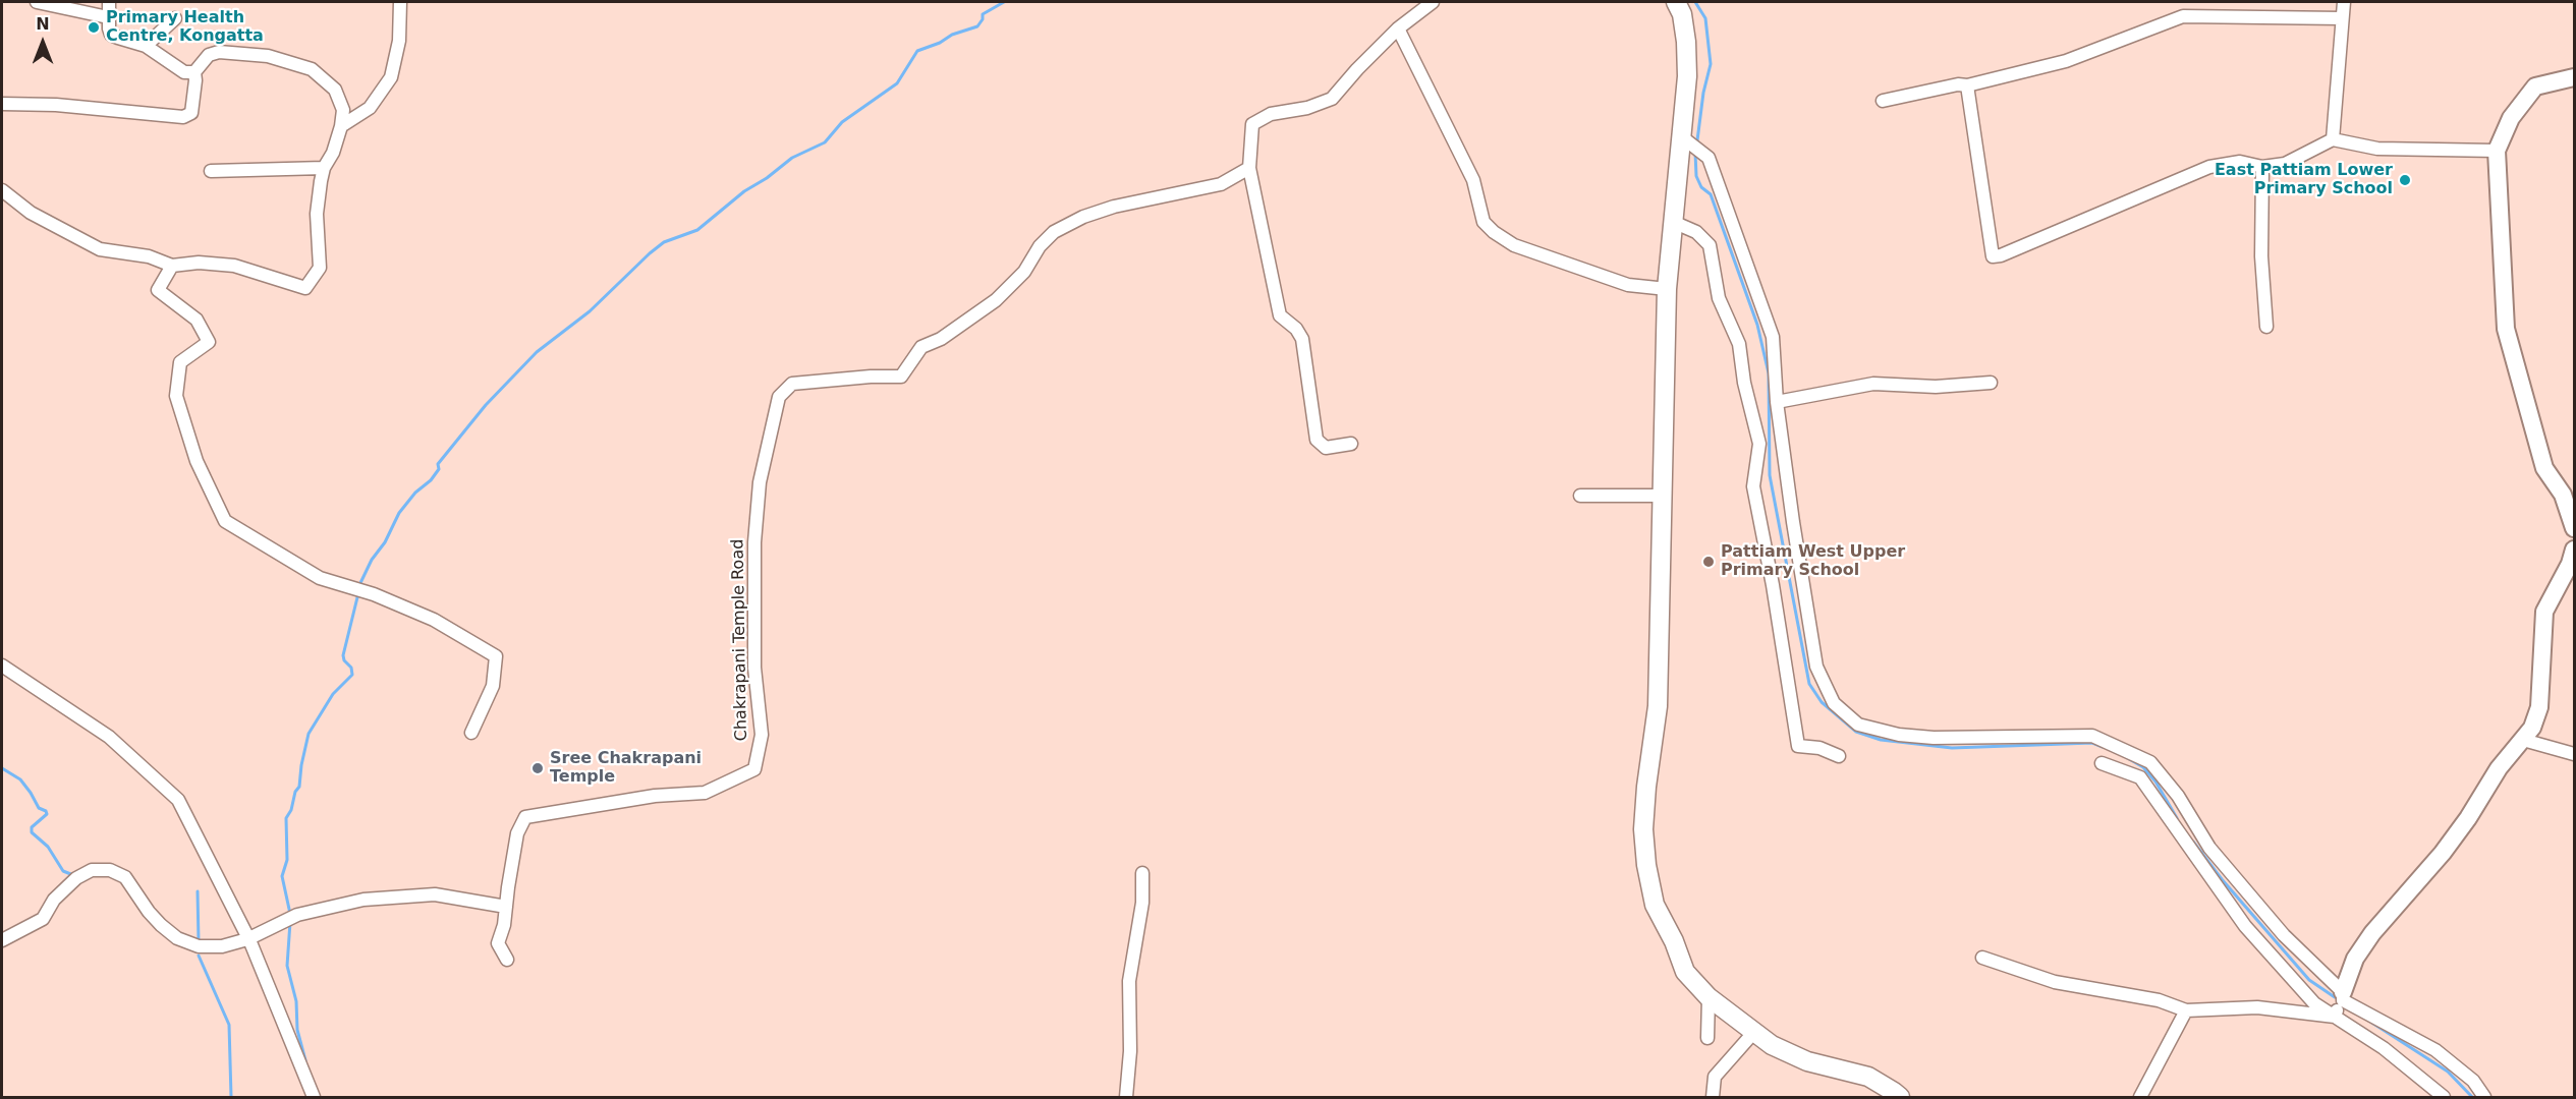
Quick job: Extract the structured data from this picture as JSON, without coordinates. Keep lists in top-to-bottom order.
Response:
{
  "streets": {
    "street": ["Chakrapani Temple Road"]
  },
  "places": [
    "Primary Health Centre, Kongatta",
    "East Pattiam Lower Primary School",
    "Pattiam West Upper Primary School",
    "Sree Chakrapani Temple"
  ],
  "north": "top"
}
